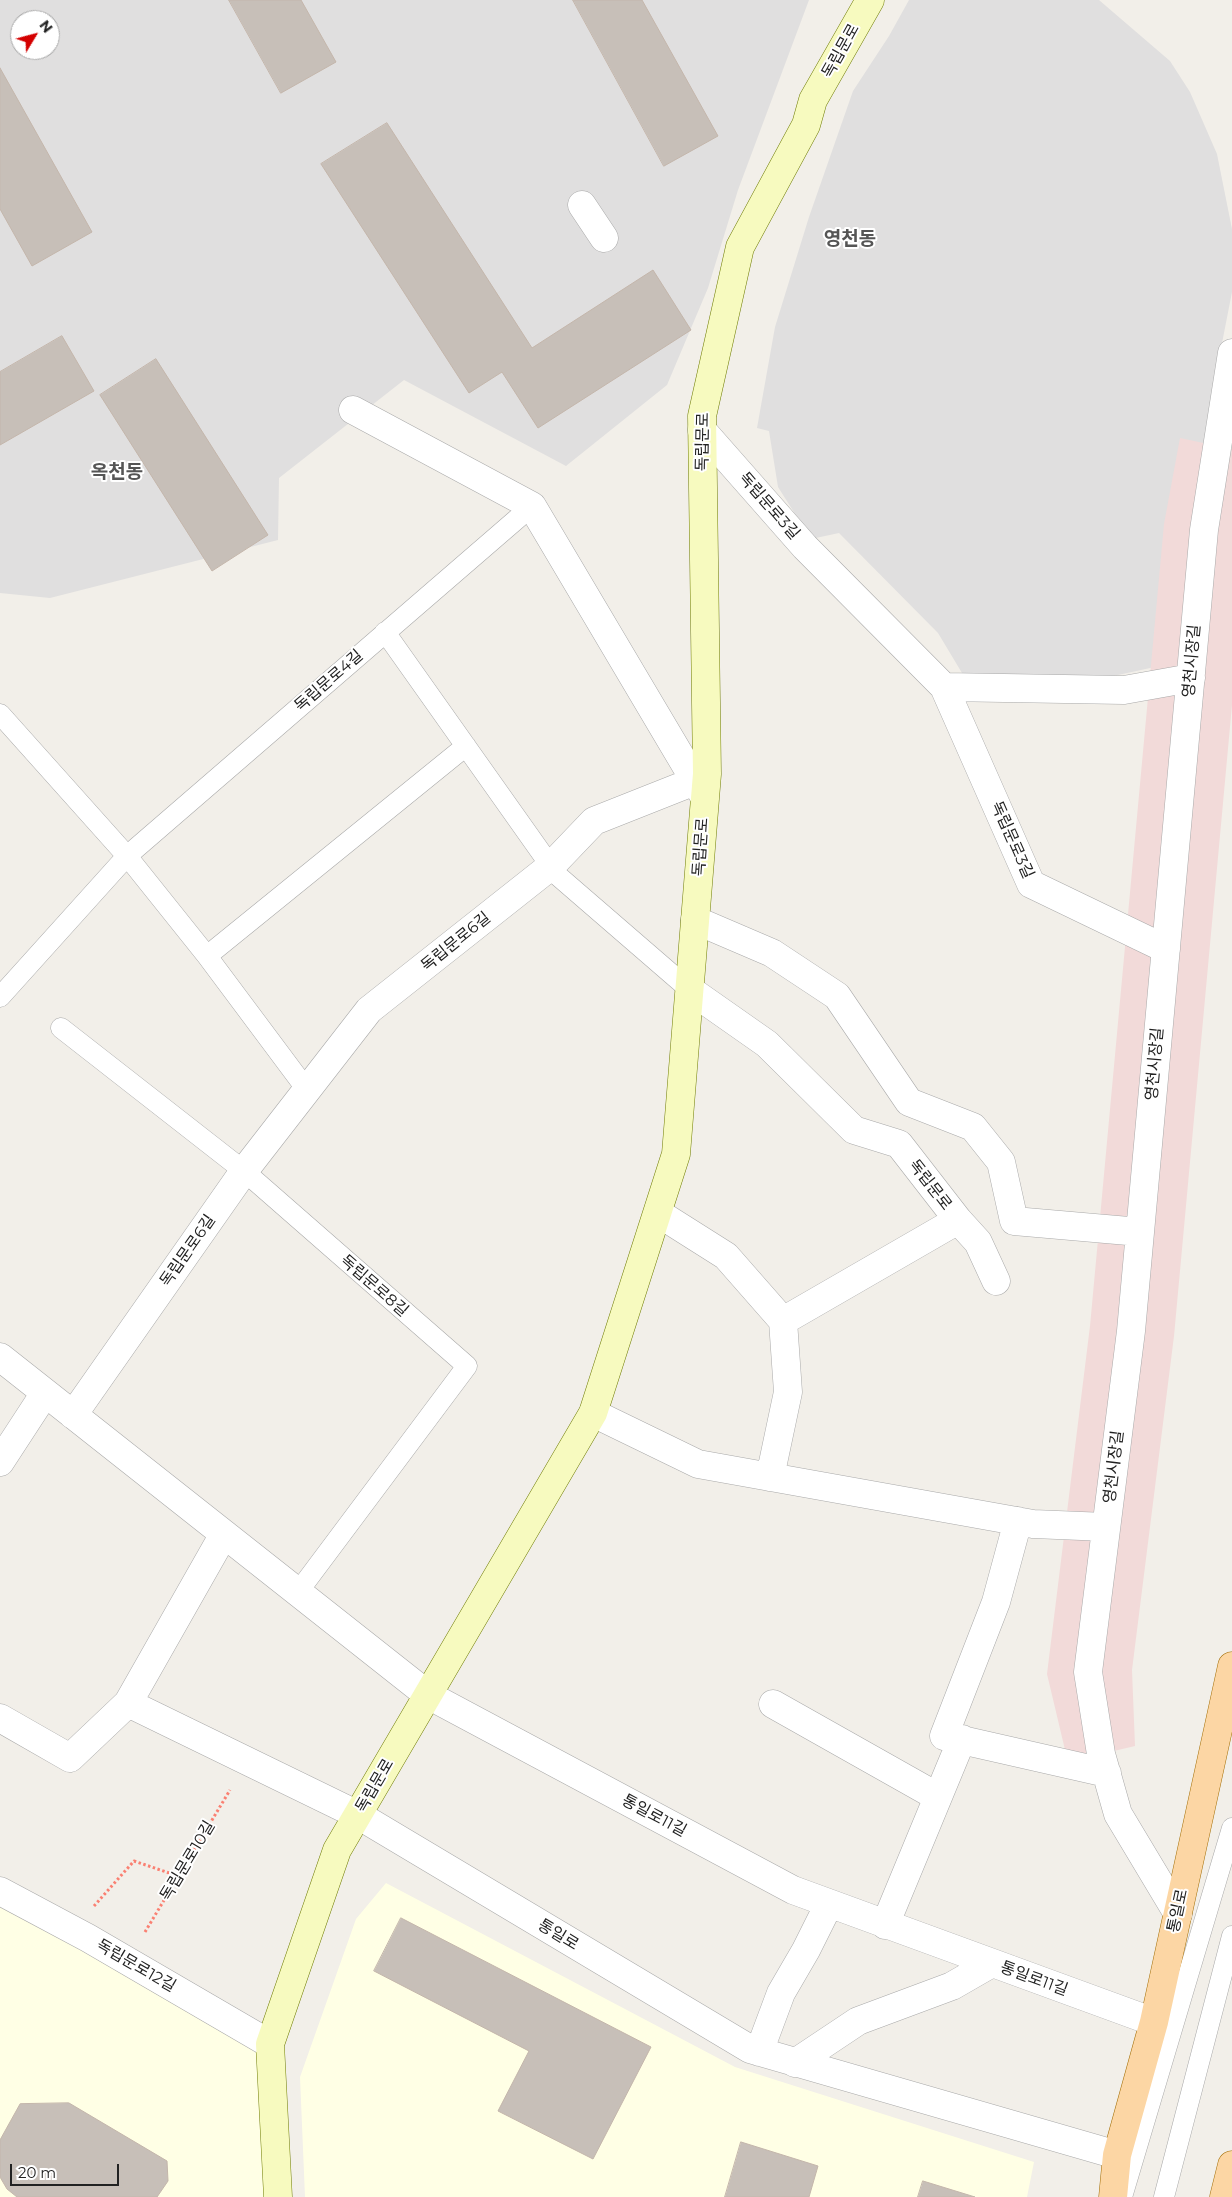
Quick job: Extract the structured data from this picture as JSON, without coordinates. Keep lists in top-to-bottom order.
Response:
{
  "streets": {
    "main road": ["독립문로", "통일로"],
    "street": [
      "독립문로3길",
      "영천시장길",
      "독립문로6길",
      "통일로11길",
      "독립문로12길"
    ],
    "lane": ["독립문로4길", "독립문로8길"],
    "path": ["독립문로10길"]
  },
  "crossings": [
    ["독립문로", "독립문로3길"],
    ["독립문로", "독립문로6길"],
    ["독립문로", "통일로11길"],
    ["독립문로", "통일로"],
    ["독립문로", "독립문로12길"],
    ["독립문로3길", "영천시장길"],
    ["영천시장길", "통일로"],
    ["독립문로6길", "독립문로8길"],
    ["통일로11길", "통일로"],
    ["독립문로10길", "독립문로12길"]
  ],
  "districts": ["영천동", "옥천동"],
  "scale_bar": "20 m",
  "north": "top right"
}
